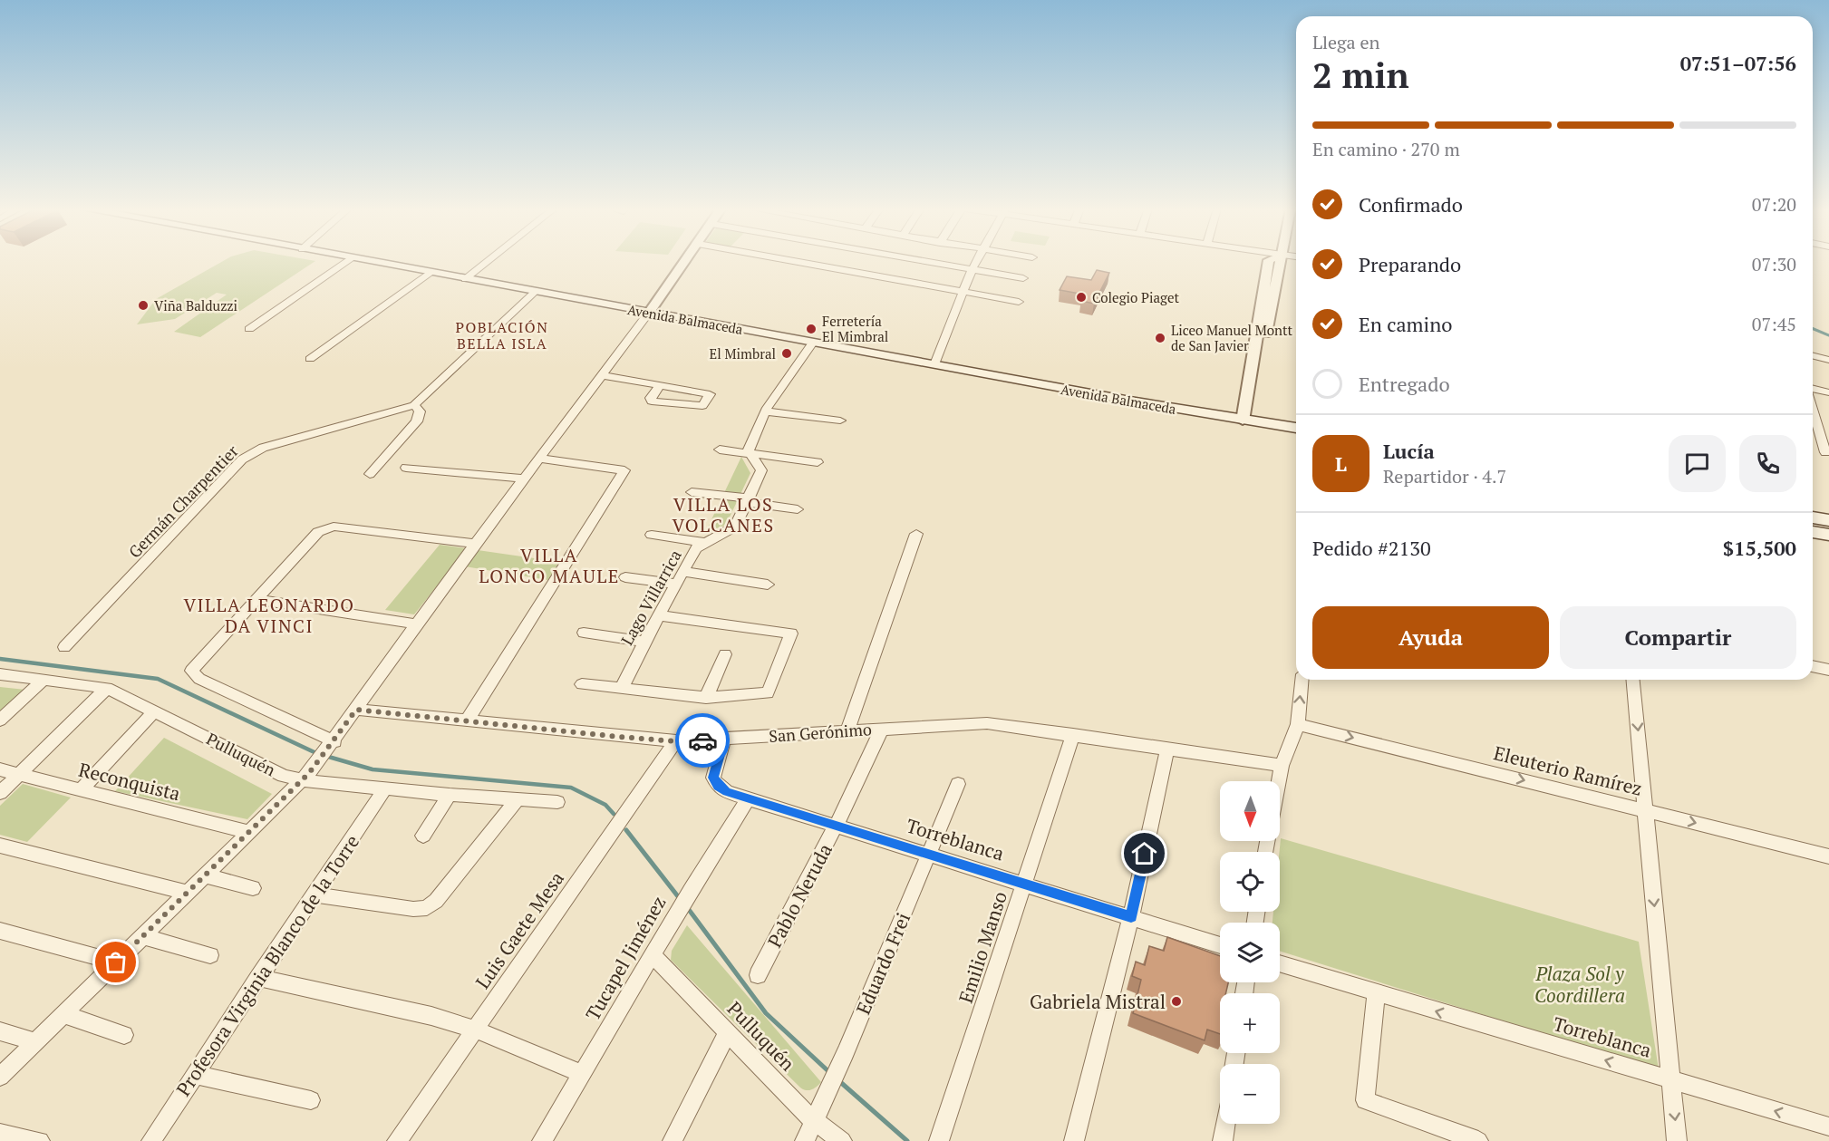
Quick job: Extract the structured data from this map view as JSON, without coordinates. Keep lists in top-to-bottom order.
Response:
{
  "streets": {
    "main road": ["Avenida Balmaceda"],
    "street": [
      "Germán Charpentier",
      "Lago Villarrica",
      "San Gerónimo",
      "Pulluquén",
      "Eleuterio Ramírez",
      "Reconquista",
      "Torreblanca",
      "Pablo Neruda",
      "Luis Gaete Mesa",
      "Emilio Manso",
      "Tucapel Jiménez",
      "Eduardo Frei",
      "Profesora Virginia Blanco de la Torre"
    ]
  },
  "crossings": [
    ["San Gerónimo", "Torreblanca"],
    ["San Gerónimo", "Pablo Neruda"],
    ["San Gerónimo", "Luis Gaete Mesa"],
    ["San Gerónimo", "Emilio Manso"],
    ["Pulluquén", "Tucapel Jiménez"],
    ["Pulluquén", "Eduardo Frei"],
    ["Pulluquén", "Profesora Virginia Blanco de la Torre"],
    ["Torreblanca", "Pablo Neruda"],
    ["Torreblanca", "Emilio Manso"],
    ["Torreblanca", "Tucapel Jiménez"],
    ["Torreblanca", "Eduardo Frei"]
  ],
  "one_way": ["Eleuterio Ramírez", "Torreblanca"],
  "districts": [
    "POBLACIÓN BELLA ISLA",
    "VILLA LOS VOLCANES",
    "VILLA LONCO MAULE",
    "VILLA LEONARDO DA VINCI"
  ],
  "parks": ["Plaza Sol y Coordillera"],
  "places": [
    "Colegio Piaget",
    "Viña Balduzzi",
    "Ferretería El Mimbral",
    "Liceo Manuel Montt de San Javier",
    "El Mimbral",
    "Gabriela Mistral"
  ],
  "north": "bottom",
  "page": {
    "heading": ["2 min", "Llega en", "07:51–07:56"],
    "panel": [
      "Lucía",
      "Repartidor · 4.7",
      "Pedido #2130",
      "$15,500"
    ],
    "bar": "En camino · 270 m",
    "list": [
      ["Confirmado", "07:20"],
      ["Preparando", "07:30"],
      ["En camino", "07:45"],
      "Entregado"
    ],
    "round": "L",
    "buttons": ["Ayuda", "Compartir"],
    "map_buttons": ["+", "−"]
  }
}
